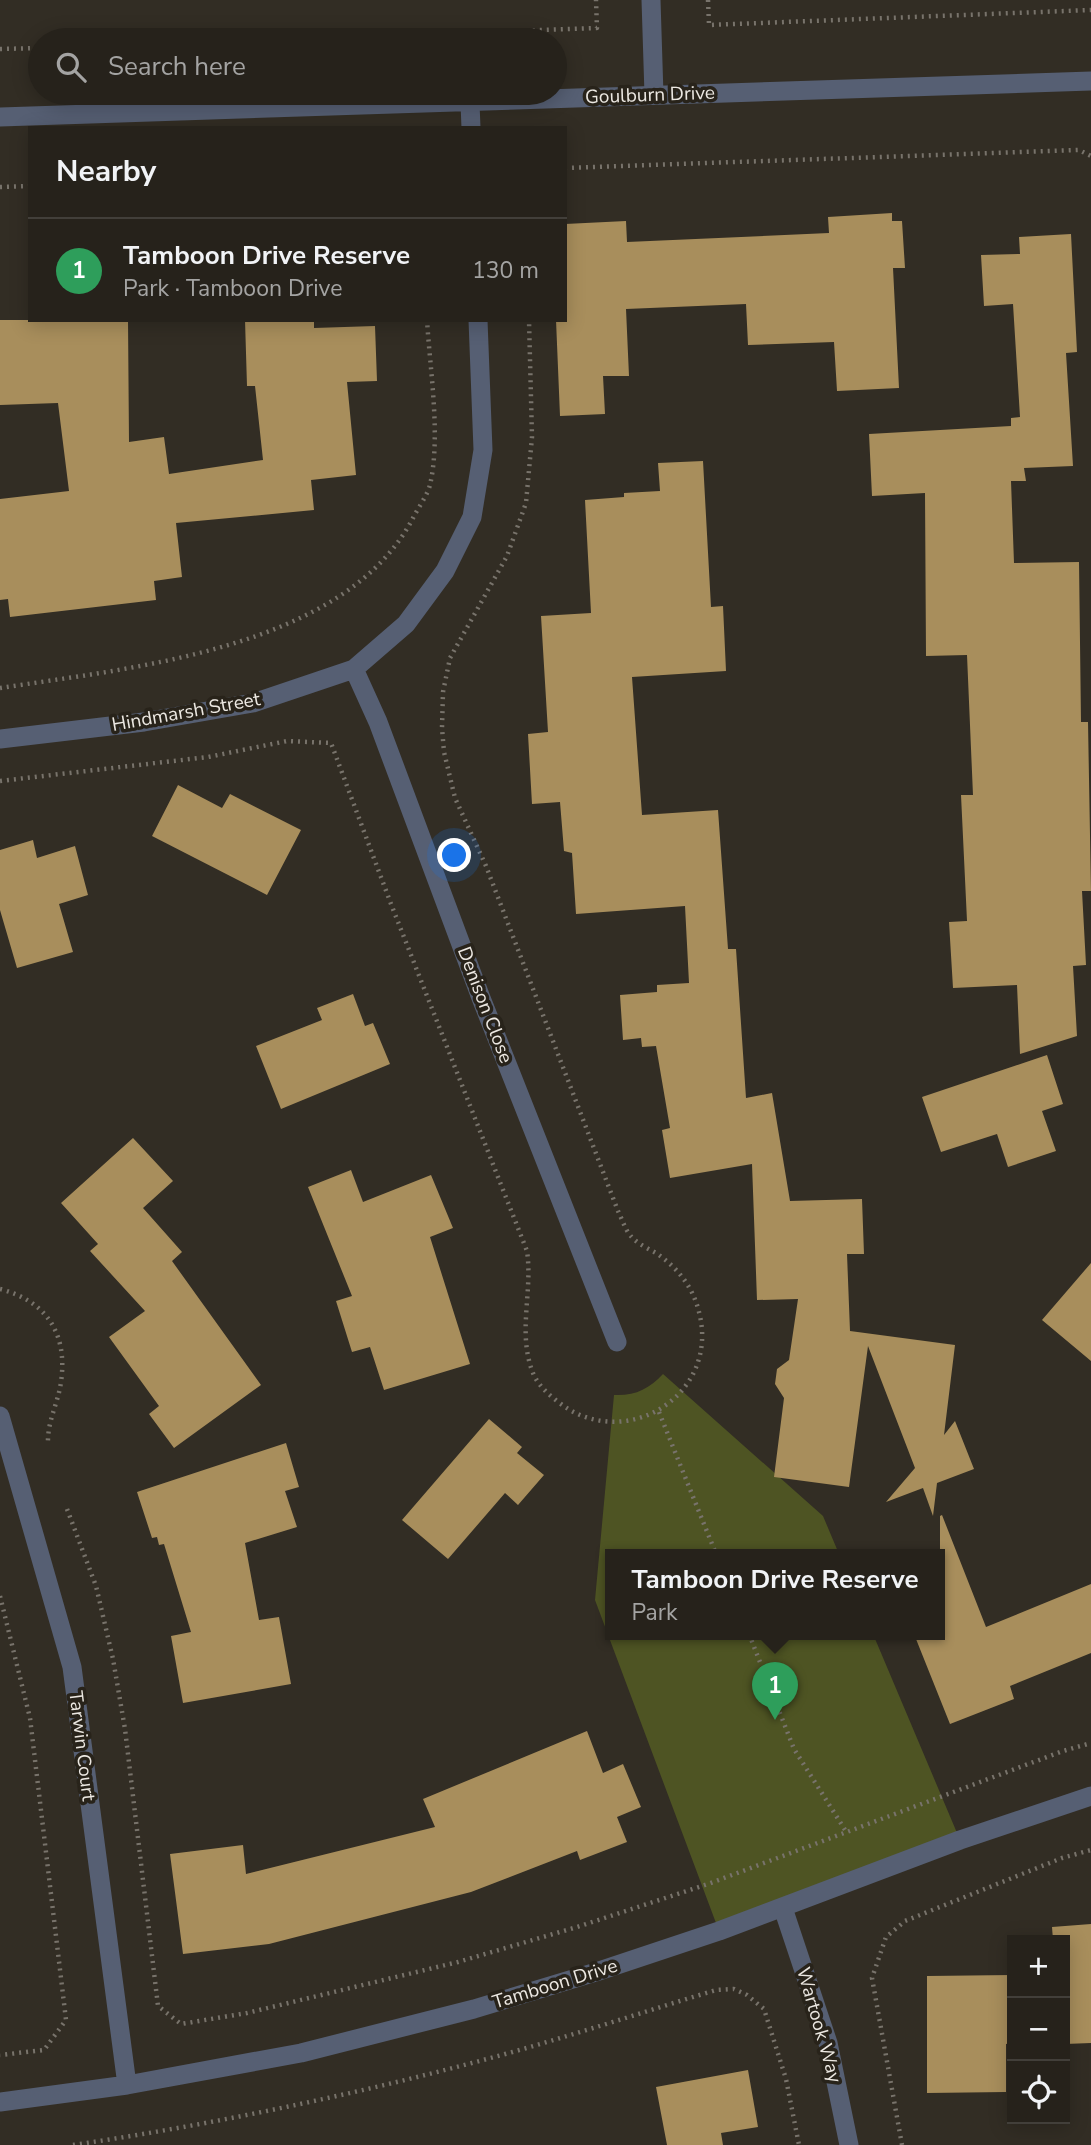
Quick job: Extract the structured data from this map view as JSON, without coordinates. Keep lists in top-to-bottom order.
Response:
{
  "streets": {
    "street": [
      "Goulburn Drive",
      "Hindmarsh Street",
      "Denison Close",
      "Tarwin Court",
      "Tamboon Drive",
      "Wartook Way"
    ]
  },
  "crossings": [
    ["Hindmarsh Street", "Denison Close"],
    ["Tarwin Court", "Tamboon Drive"],
    ["Tamboon Drive", "Wartook Way"]
  ],
  "page": {
    "search": "Search here",
    "heading": "Nearby",
    "list": [
      {
        "mark": "1",
        "name": "Tamboon Drive Reserve",
        "note": "Park · Tamboon Drive",
        "value": "130 m"
      }
    ],
    "popup": ["Tamboon Drive Reserve", "Park"],
    "pins": "1",
    "map_buttons": ["+", "−"]
  }
}
